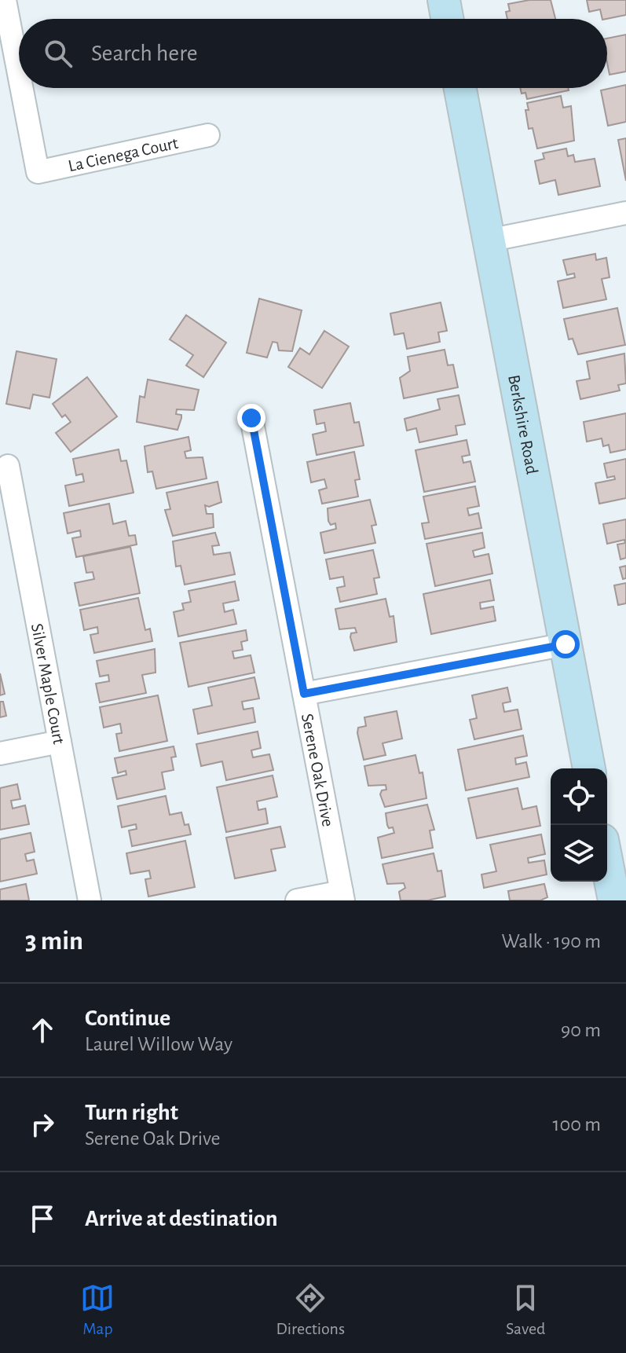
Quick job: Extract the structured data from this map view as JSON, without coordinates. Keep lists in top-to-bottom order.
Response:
{
  "streets": {
    "street": [
      "La Cienega Court",
      "Berkshire Road",
      "Silver Maple Court",
      "Serene Oak Drive"
    ]
  },
  "page": {
    "search": "Search here",
    "heading": ["3 min", "Walk · 190 m"],
    "list": [
      ["Continue", "Laurel Willow Way", "90 m"],
      ["Turn right", "Serene Oak Drive", "100 m"],
      "Arrive at destination"
    ],
    "nav": ["Map", "Directions", "Saved"]
  }
}
